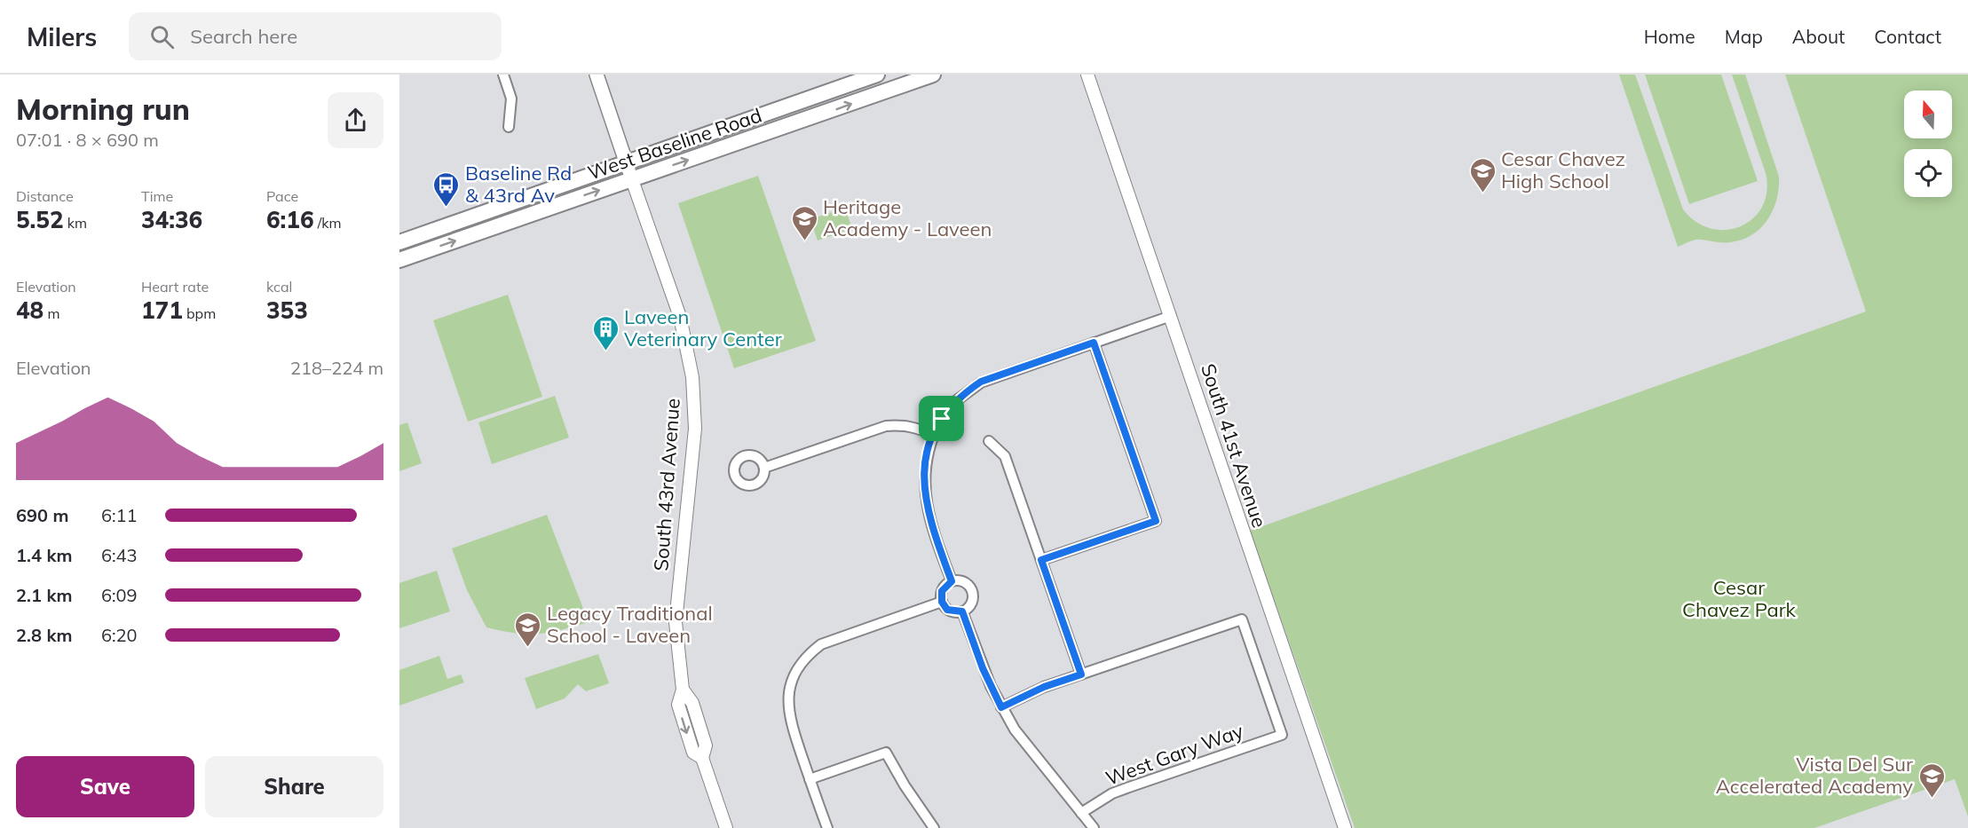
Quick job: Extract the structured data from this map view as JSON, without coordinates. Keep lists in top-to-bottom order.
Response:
{
  "streets": {
    "main road": ["West Baseline Road", "South 43rd Avenue"],
    "street": ["South 41st Avenue", "West Gary Way"]
  },
  "crossings": [
    ["West Baseline Road", "South 43rd Avenue"]
  ],
  "parks": ["Cesar Chavez Park"],
  "places": {
    "school or university": [
      "Cesar Chavez High School",
      "Heritage Academy - Laveen",
      "Legacy Traditional School - Laveen",
      "Vista Del Sur Accelerated Academy"
    ],
    "bus stop": ["Baseline Rd & 43rd Av"],
    "building": ["Laveen Veterinary Center"]
  },
  "north": "top",
  "page": {
    "header": "Milers",
    "search": "Search here",
    "nav": [
      "Home",
      "Map",
      "About",
      "Contact"
    ],
    "heading": ["Morning run", "07:01 · 8 × 690 m"],
    "stats": [
      ["Distance", "5.52 km"],
      ["Time", "34:36"],
      ["Pace", "6:16 /km"],
      ["Elevation", "48 m"],
      ["Heart rate", "171 bpm"],
      ["kcal", "353"]
    ],
    "chart": ["Elevation", "218–224 m"],
    "list": [
      {
        "name": "690 m",
        "note": "6:11"
      },
      {
        "name": "1.4 km",
        "note": "6:43"
      },
      {
        "name": "2.1 km",
        "note": "6:09"
      },
      {
        "name": "2.8 km",
        "note": "6:20"
      }
    ],
    "buttons": ["Save", "Share"]
  }
}
